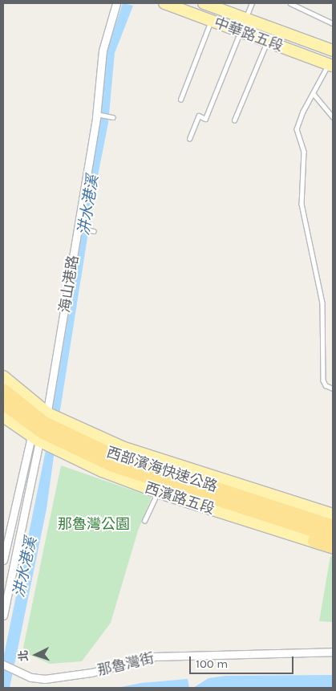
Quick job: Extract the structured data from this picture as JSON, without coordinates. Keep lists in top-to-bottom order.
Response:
{
  "streets": {
    "highway": ["西部濱海快速公路"],
    "main road": ["中華路五段", "西濱路五段"],
    "street": ["海山港路", "那魯灣街"]
  },
  "crossings": [
    ["海山港路", "西部濱海快速公路"],
    ["海山港路", "西濱路五段"],
    ["西部濱海快速公路", "西濱路五段"]
  ],
  "water": ["汫水港溪"],
  "parks": ["那魯灣公園"],
  "scale_bar": "100 m",
  "north": "left"
}
